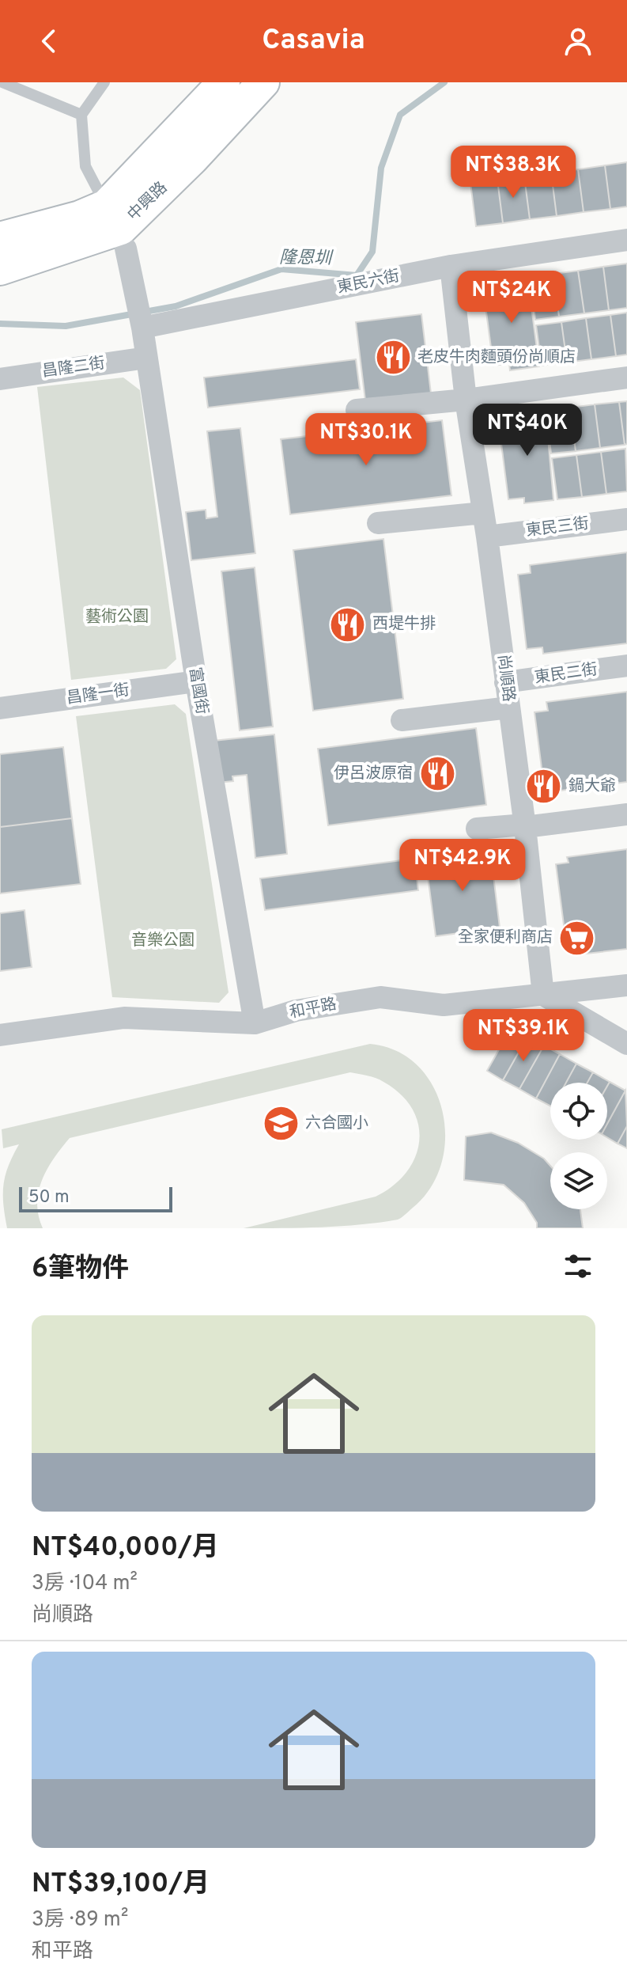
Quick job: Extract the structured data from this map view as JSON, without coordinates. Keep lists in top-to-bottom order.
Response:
{
  "streets": {
    "street": [
      "中興路",
      "東民六街",
      "昌隆二街",
      "東民三街",
      "東民二街",
      "尚順路",
      "富國街",
      "昌隆一街",
      "和平路"
    ]
  },
  "crossings": [
    ["東民六街", "尚順路"],
    ["昌隆二街", "富國街"],
    ["東民三街", "尚順路"],
    ["東民二街", "尚順路"],
    ["尚順路", "和平路"],
    ["富國街", "昌隆一街"],
    ["富國街", "和平路"]
  ],
  "water": ["隆恩圳"],
  "parks": ["藝術公園", "音樂公園"],
  "places": {
    "restaurant": [
      "老皮牛肉麵頭份尚順店",
      "西堤牛排",
      "伊呂波原宿",
      "鍋大爺"
    ],
    "supermarket": ["全家便利商店"],
    "school or university": ["六合國小"]
  },
  "scale_bar": "50 m",
  "page": {
    "header": "Casavia",
    "price": [
      "NT$38.3K",
      "NT$24K",
      "NT$40K",
      "NT$30.1K",
      "NT$42.9K",
      "NT$39.1K"
    ],
    "scale": "50 m",
    "heading": "6筆物件",
    "list": [
      {
        "name": "NT$40,000/月",
        "note": "3房 · 104 m² · 尚順路"
      },
      {
        "name": "NT$39,100/月",
        "note": "3房 · 89 m² · 和平路"
      }
    ]
  }
}
